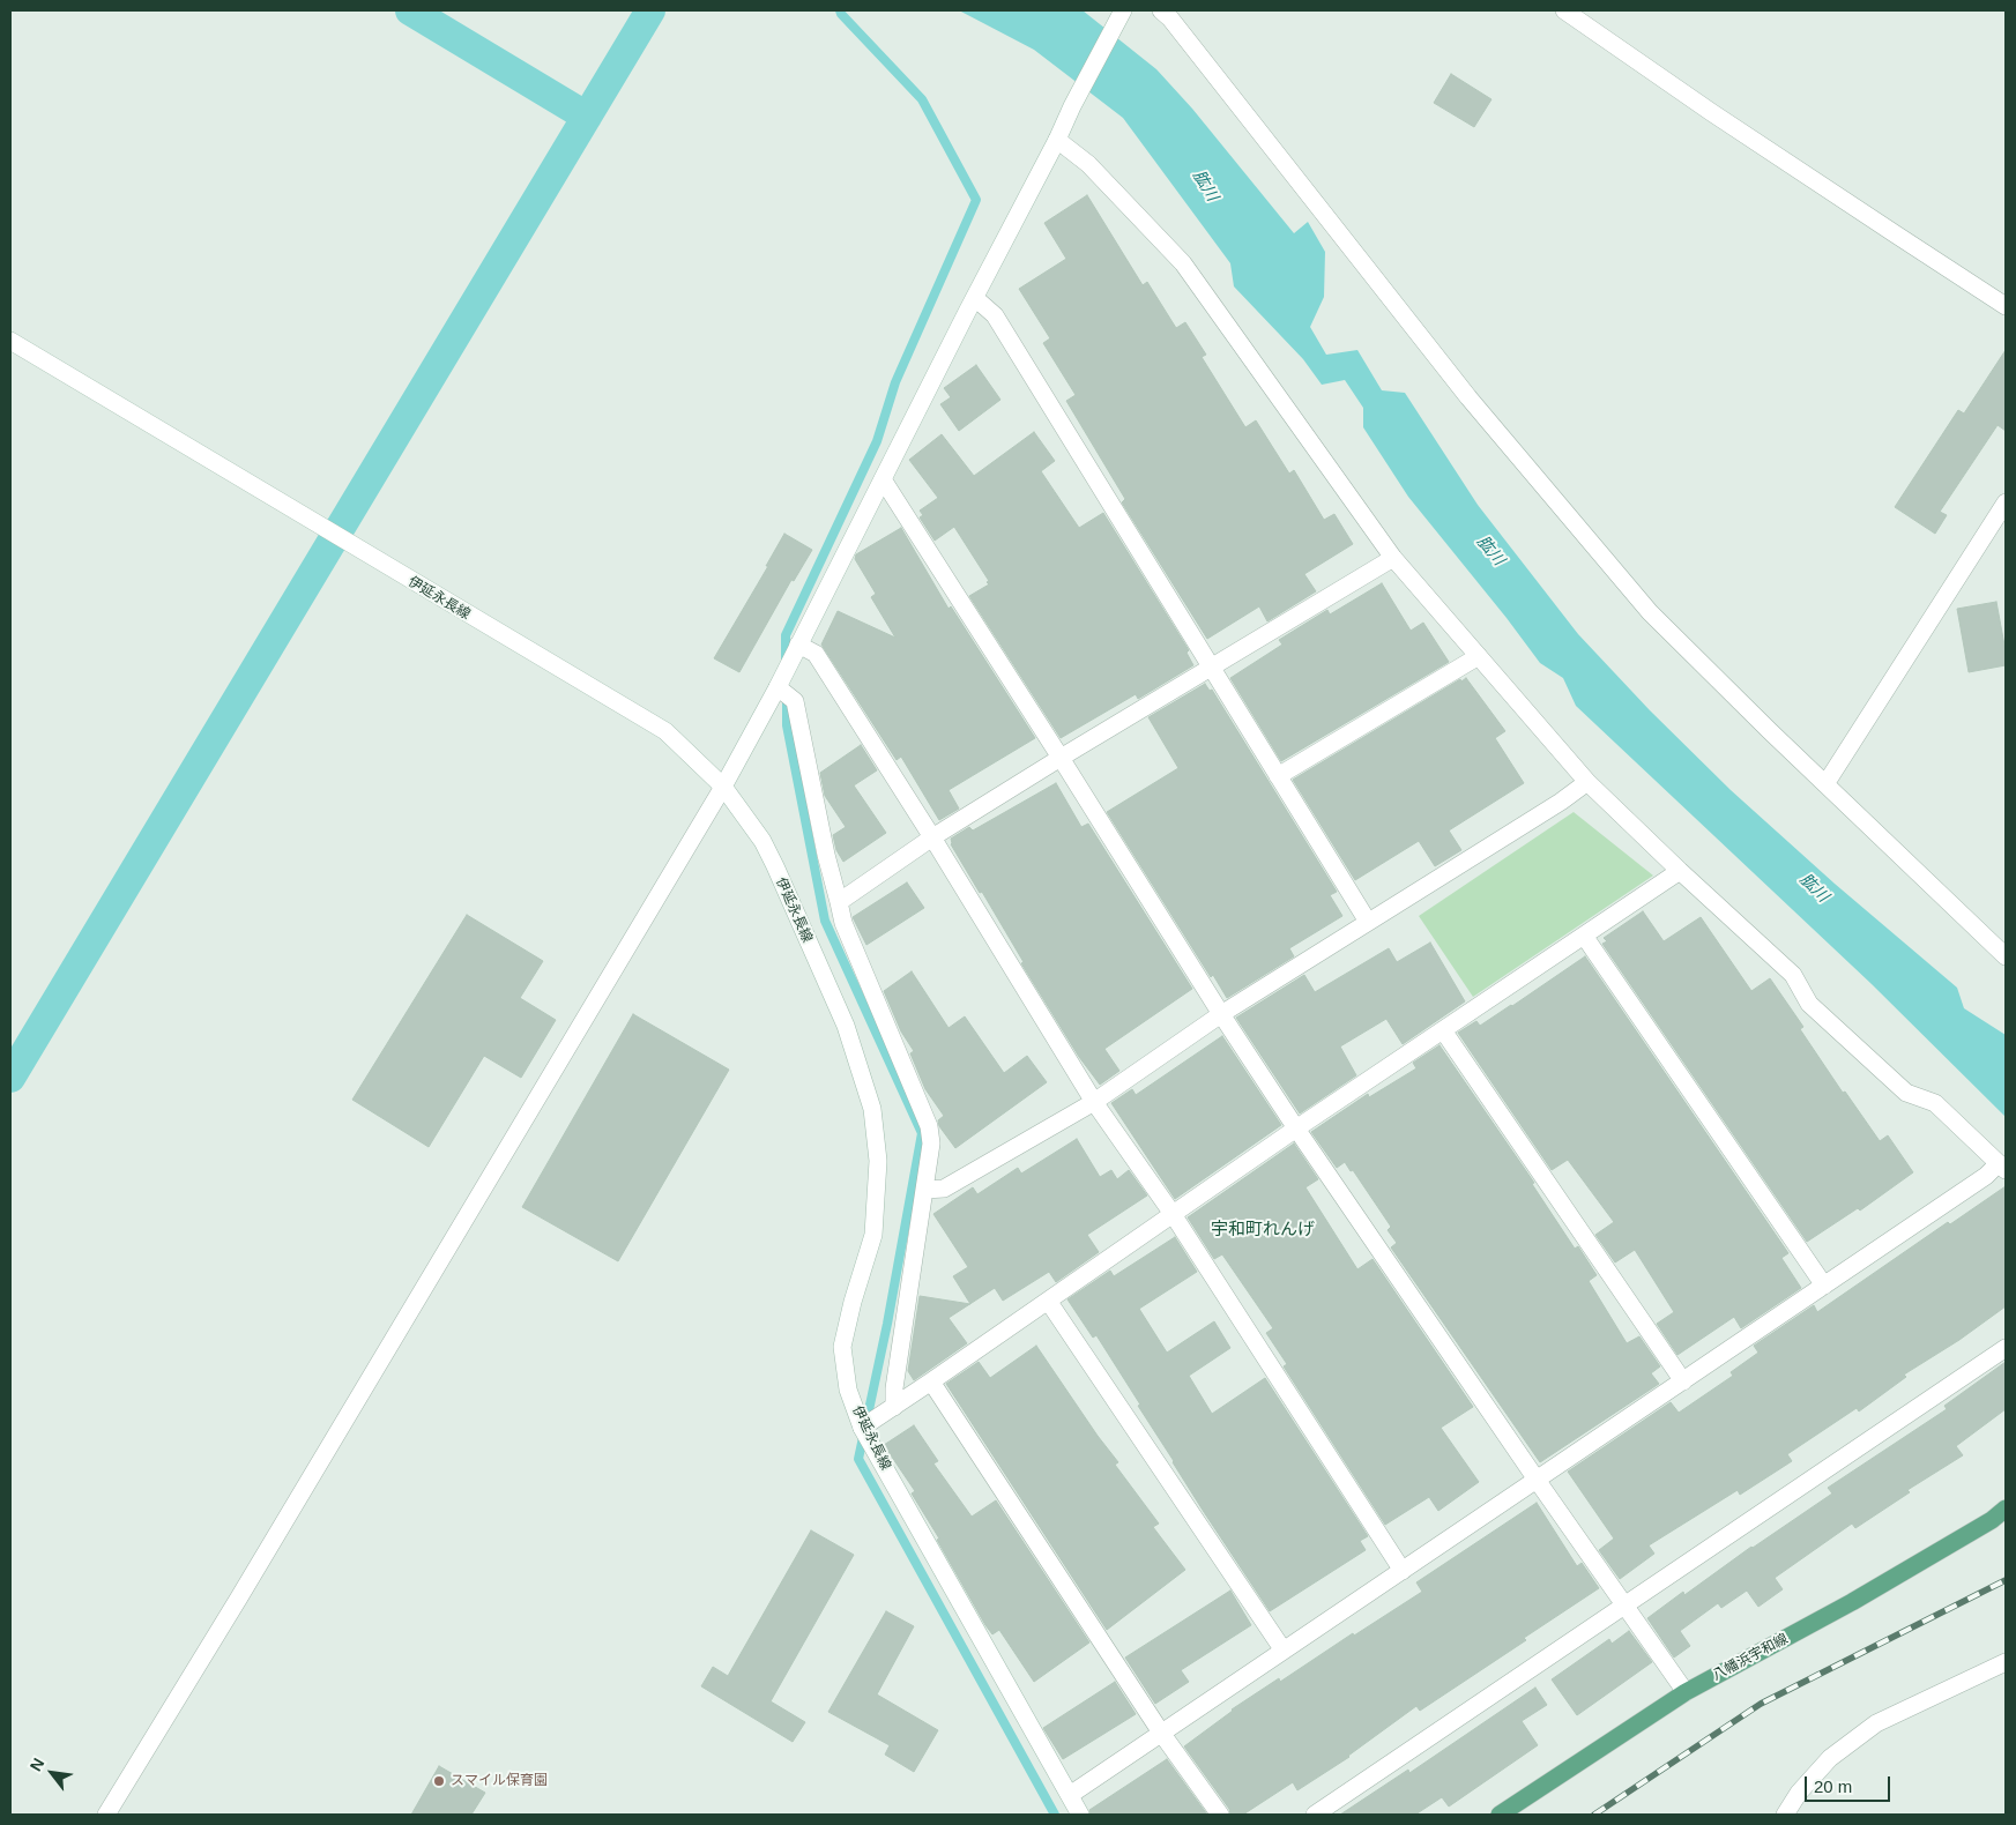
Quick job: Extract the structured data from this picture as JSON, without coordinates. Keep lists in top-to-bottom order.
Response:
{
  "streets": {
    "main road": ["八幡浜宇和線"],
    "street": ["伊延永長線"]
  },
  "districts": ["宇和町れんげ"],
  "water": ["肱川"],
  "places": ["スマイル保育園"],
  "scale_bar": "20 m",
  "north": "top left"
}
